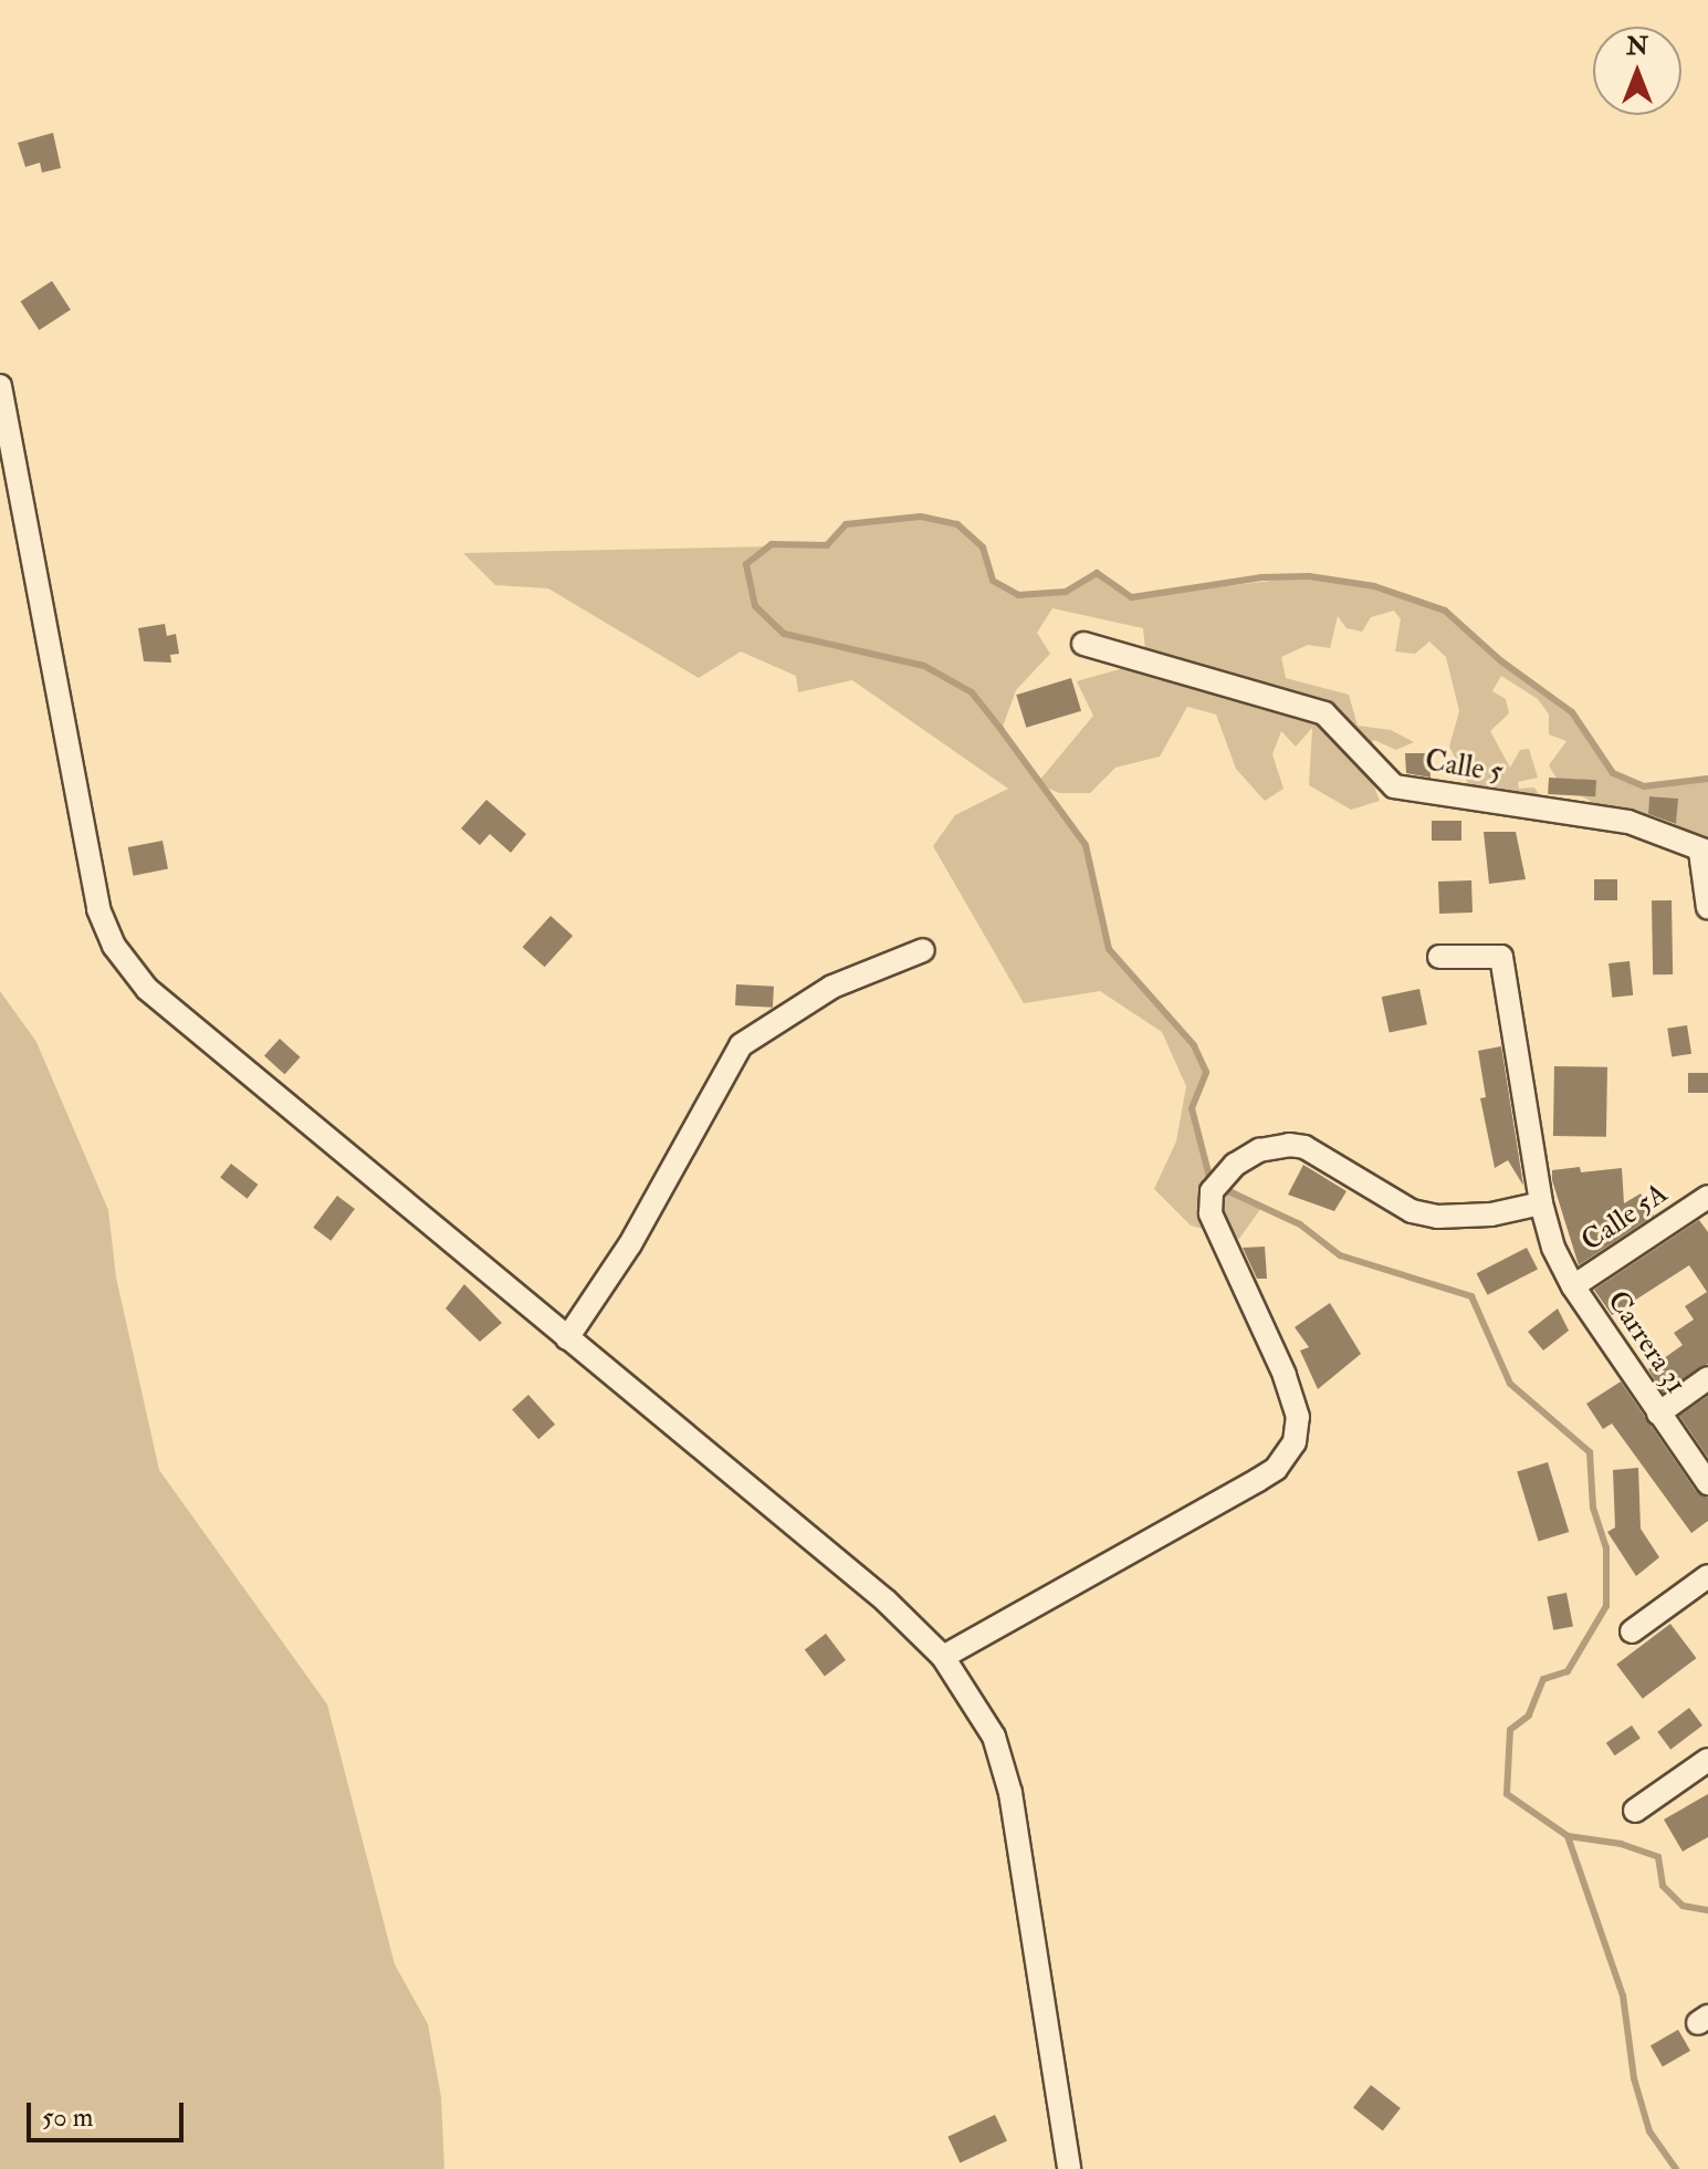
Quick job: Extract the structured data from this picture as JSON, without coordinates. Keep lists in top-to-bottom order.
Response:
{
  "streets": {
    "street": ["Calle 5", "Calle 5A", "Carrera 31"]
  },
  "crossings": [
    ["Calle 5A", "Carrera 31"]
  ],
  "scale_bar": "50 m",
  "north": "top"
}
